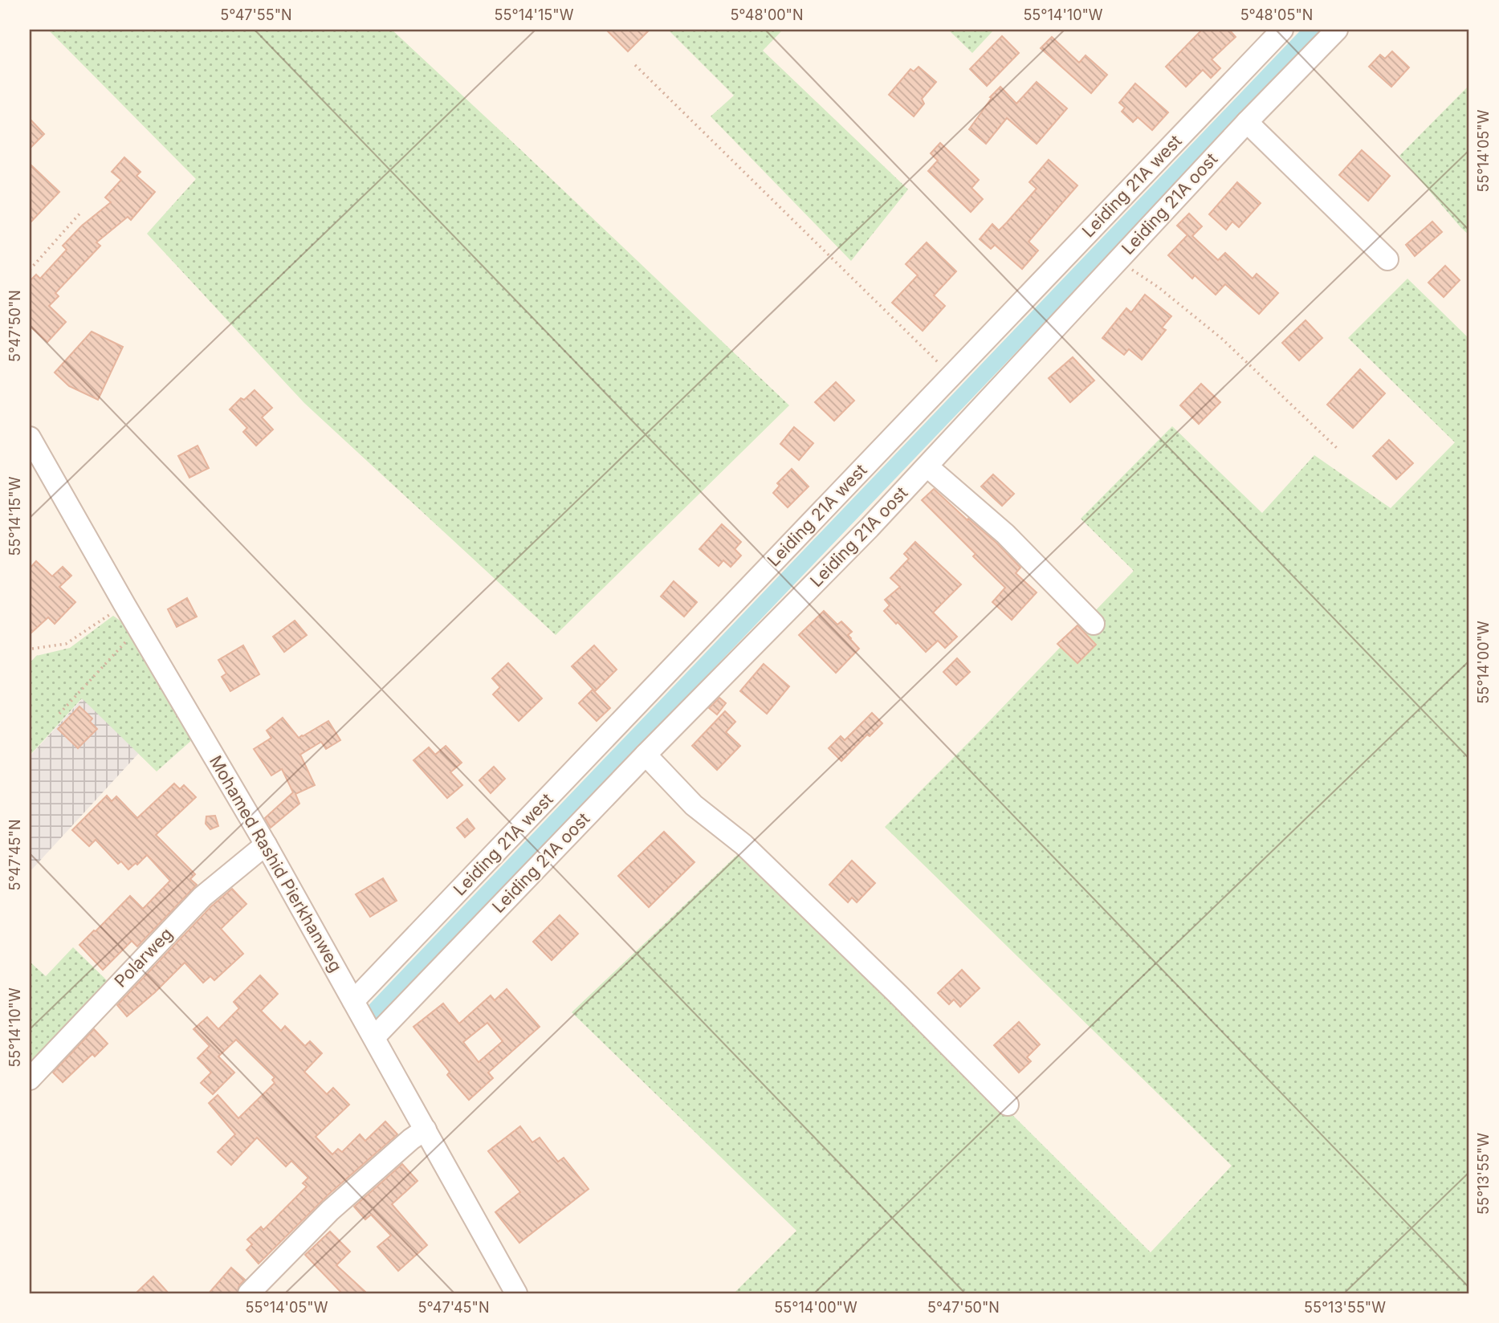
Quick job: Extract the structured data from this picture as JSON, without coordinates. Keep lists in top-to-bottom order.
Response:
{
  "streets": {
    "street": [
      "Leiding 21A west",
      "Leiding 21A oost",
      "Mohamed Rashid Pierkhanweg",
      "Polarweg"
    ]
  },
  "crossings": [
    ["Leiding 21A west", "Mohamed Rashid Pierkhanweg"],
    ["Leiding 21A oost", "Mohamed Rashid Pierkhanweg"],
    ["Mohamed Rashid Pierkhanweg", "Polarweg"]
  ],
  "coordinates": [
    "5°47'55\"N",
    "55°14'15\"W",
    "5°48'00\"N",
    "55°14'10\"W",
    "5°48'05\"N",
    "55°14'05\"W",
    "5°47'50\"N",
    "55°14'00\"W",
    "5°47'45\"N",
    "55°13'55\"W"
  ]
}
